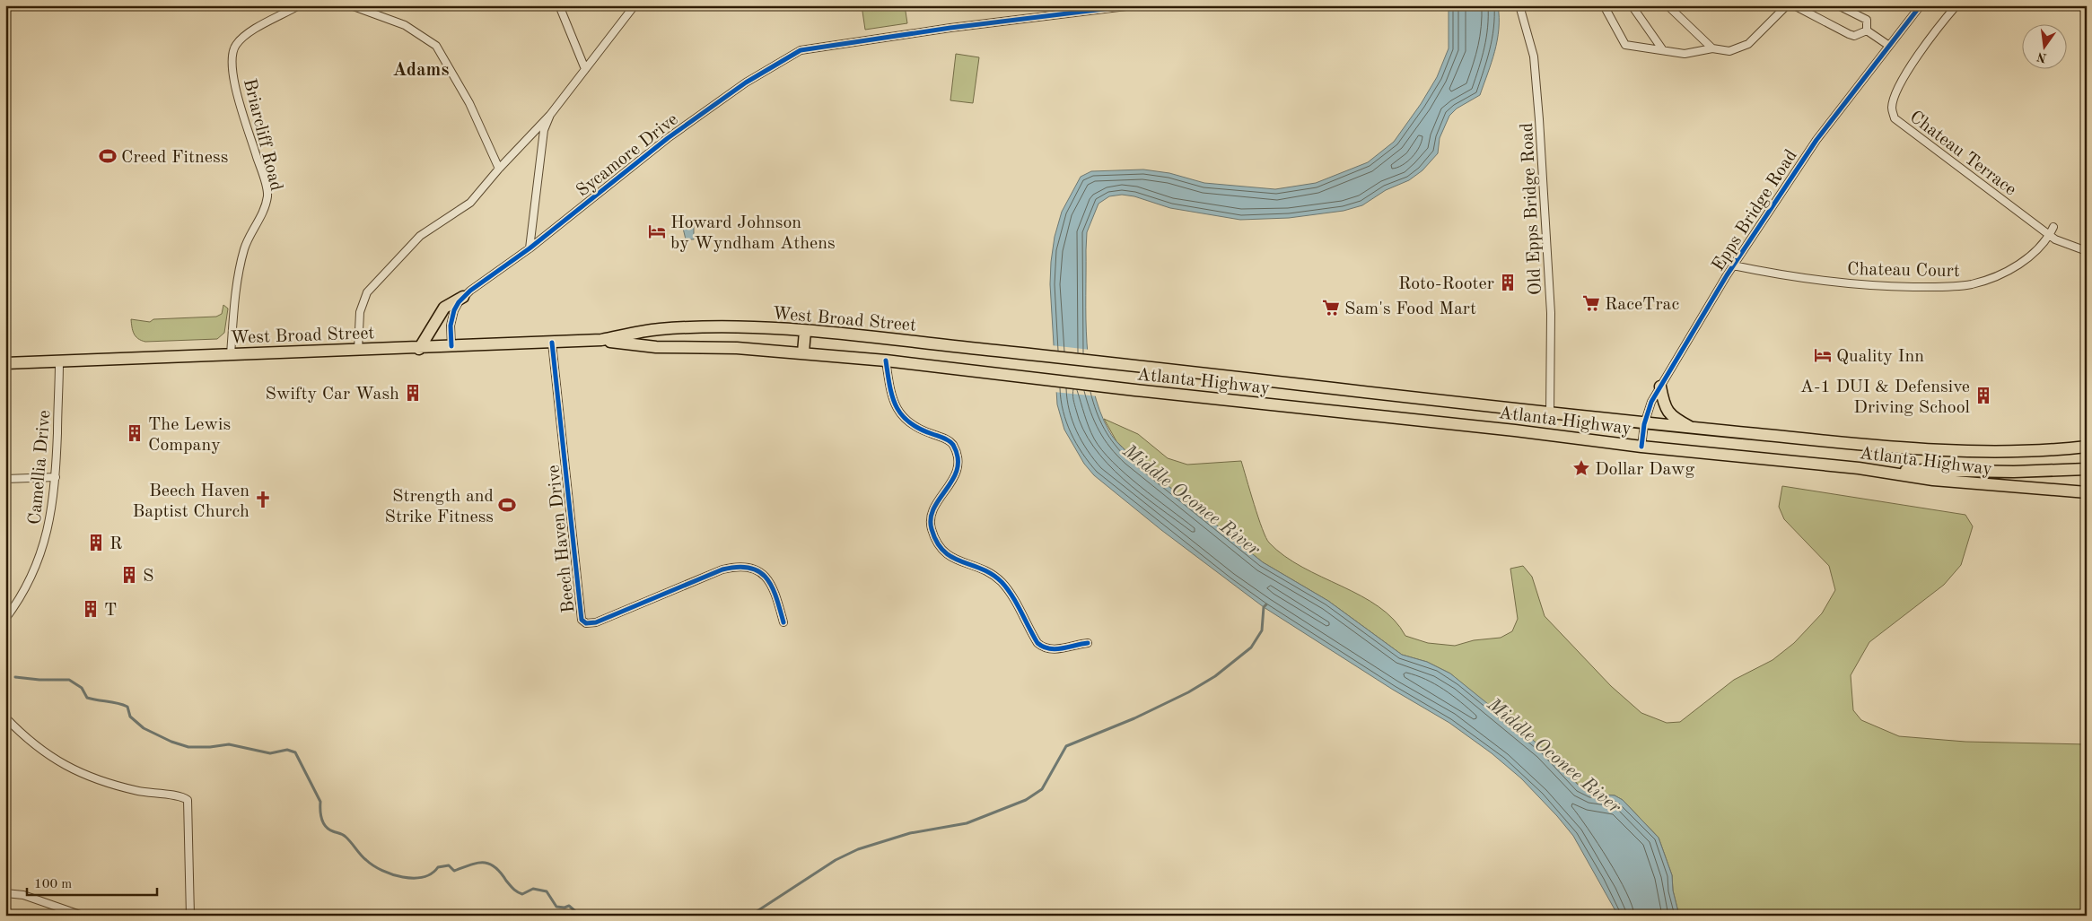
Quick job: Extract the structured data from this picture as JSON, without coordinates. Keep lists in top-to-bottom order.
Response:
{
  "streets": {
    "main road": ["West Broad Street", "Atlanta Highway"],
    "street": [
      "Briarcliff Road",
      "Chateau Terrace",
      "Sycamore Drive",
      "Old Epps Bridge Road",
      "Epps Bridge Road",
      "Chateau Court",
      "Camellia Drive",
      "Beech Haven Drive"
    ]
  },
  "crossings": [
    ["Briarcliff Road", "West Broad Street"],
    ["Chateau Terrace", "Chateau Court"],
    ["Sycamore Drive", "West Broad Street"],
    ["Old Epps Bridge Road", "Atlanta Highway"],
    ["Epps Bridge Road", "Chateau Court"],
    ["Epps Bridge Road", "Atlanta Highway"],
    ["West Broad Street", "Atlanta Highway"],
    ["West Broad Street", "Camellia Drive"],
    ["West Broad Street", "Beech Haven Drive"]
  ],
  "districts": ["Adams"],
  "water": ["Middle Oconee River"],
  "places": {
    "sports": ["Creed Fitness", "Strength and Strike Fitness"],
    "hotel": ["Howard Johnson by Wyndham Athens", "Quality Inn"],
    "building": [
      "Roto-Rooter",
      "Swifty Car Wash",
      "A-1 DUI & Defensive Driving School",
      "The Lewis Company",
      "R",
      "S",
      "T"
    ],
    "supermarket": ["RaceTrac", "Sam's Food Mart"],
    "place": ["Dollar Dawg"],
    "church": ["Beech Haven Baptist Church"]
  },
  "scale_bar": "100 m",
  "north": "bottom"
}
